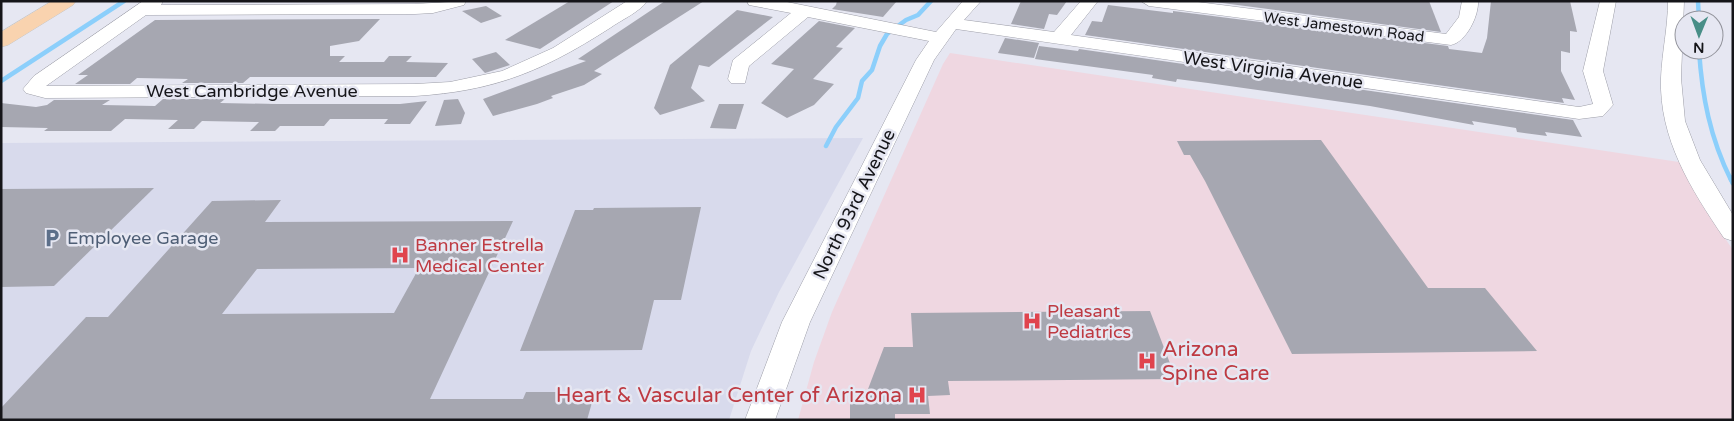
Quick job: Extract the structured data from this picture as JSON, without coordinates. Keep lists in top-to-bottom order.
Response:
{
  "streets": {
    "street": [
      "West Jamestown Road",
      "West Virginia Avenue",
      "West Cambridge Avenue",
      "North 93rd Avenue"
    ]
  },
  "crossings": [
    ["West Virginia Avenue", "North 93rd Avenue"]
  ],
  "places": {
    "parking": ["Employee Garage"],
    "hospital": [
      "Banner Estrella Medical Center",
      "Pleasant Pediatrics",
      "Arizona Spine Care",
      "Heart & Vascular Center of Arizona"
    ]
  },
  "north": "bottom"
}
